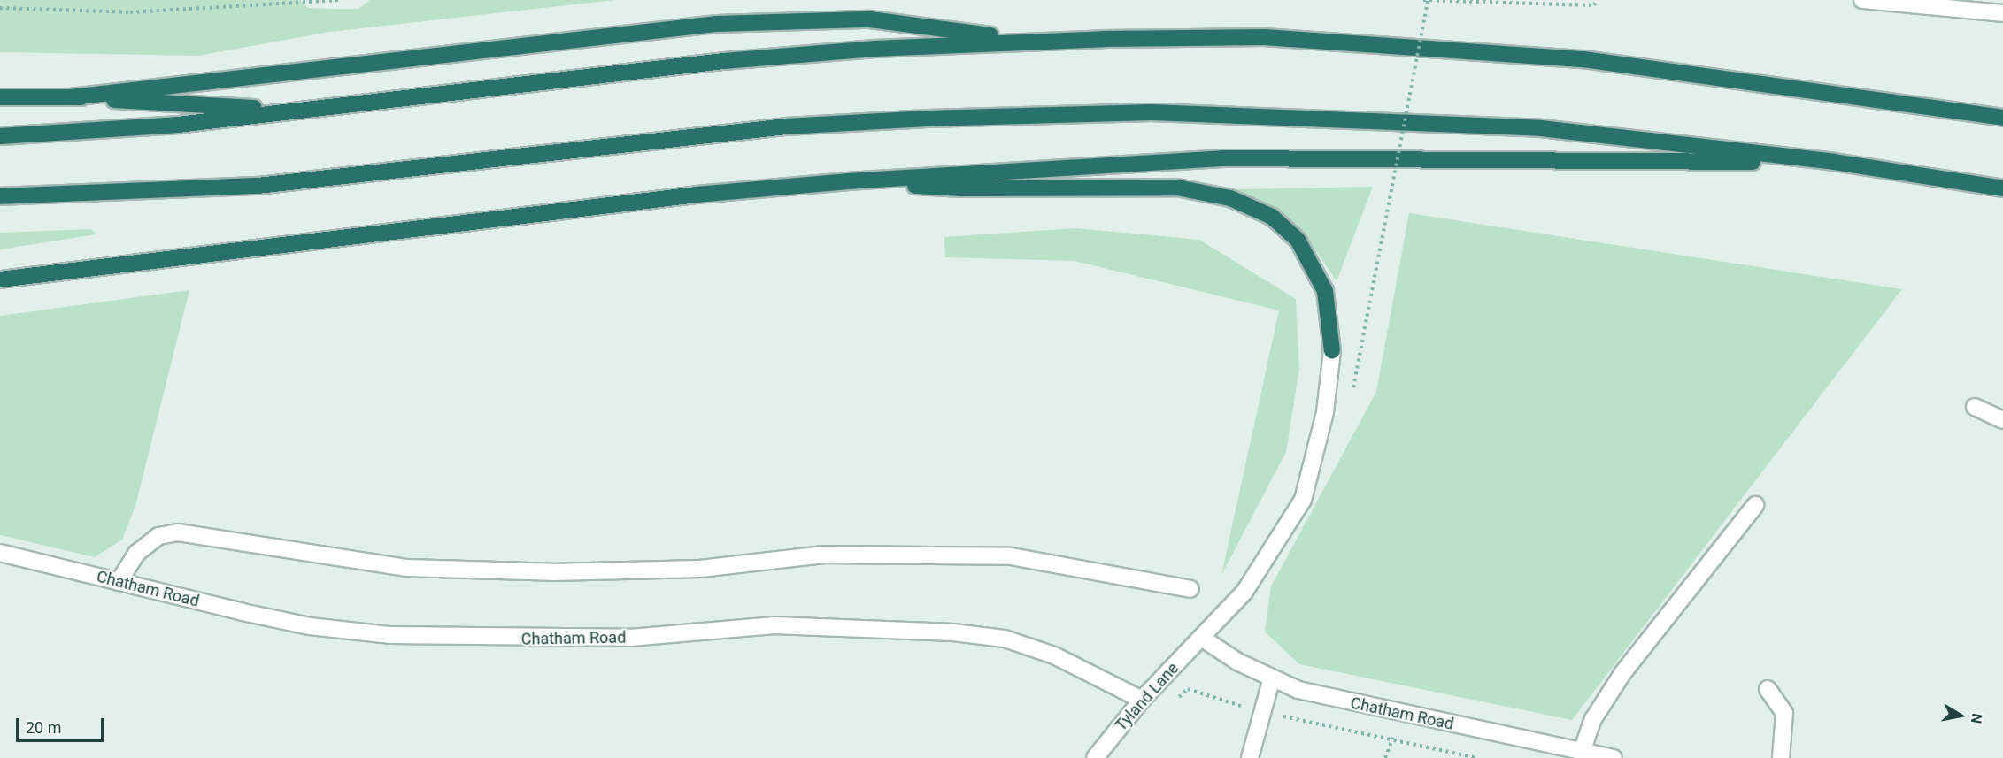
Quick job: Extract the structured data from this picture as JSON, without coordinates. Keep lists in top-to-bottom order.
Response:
{
  "streets": {
    "street": ["Chatham Road", "Tyland Lane"]
  },
  "crossings": [
    ["Chatham Road", "Tyland Lane"]
  ],
  "scale_bar": "20 m",
  "north": "right"
}
